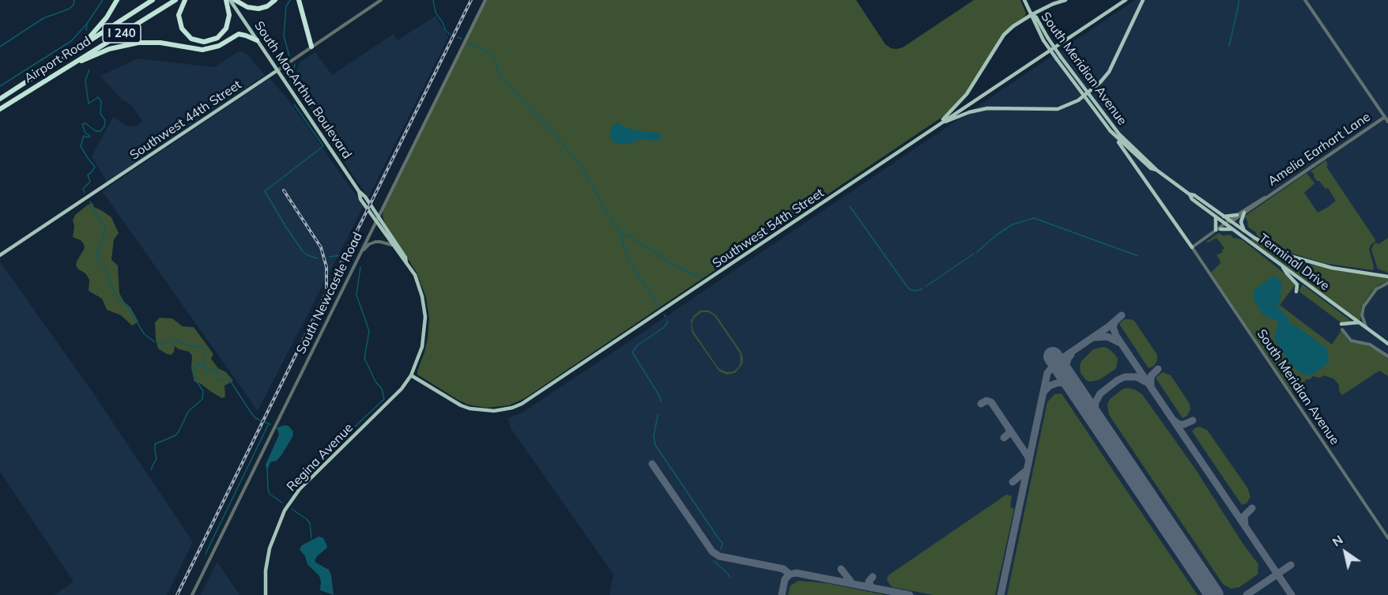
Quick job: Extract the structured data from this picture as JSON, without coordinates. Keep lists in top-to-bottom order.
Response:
{
  "streets": {
    "highway": ["I 240", "Airport Road"],
    "main road": [
      "South Meridian Avenue",
      "South MacArthur Boulevard",
      "Southwest 44th Street",
      "Southwest 54th Street",
      "Terminal Drive",
      "Regina Avenue"
    ],
    "street": ["Amelia Earhart Lane", "South Newcastle Road"]
  },
  "crossings": [
    ["South Meridian Avenue", "Amelia Earhart Lane"],
    ["South Meridian Avenue", "Terminal Drive"],
    ["South MacArthur Boulevard", "Southwest 44th Street"],
    ["South MacArthur Boulevard", "Southwest 54th Street"],
    ["South MacArthur Boulevard", "South Newcastle Road"],
    ["South MacArthur Boulevard", "Regina Avenue"],
    ["Amelia Earhart Lane", "Terminal Drive"],
    ["Southwest 54th Street", "Regina Avenue"]
  ],
  "north": "top left"
}
